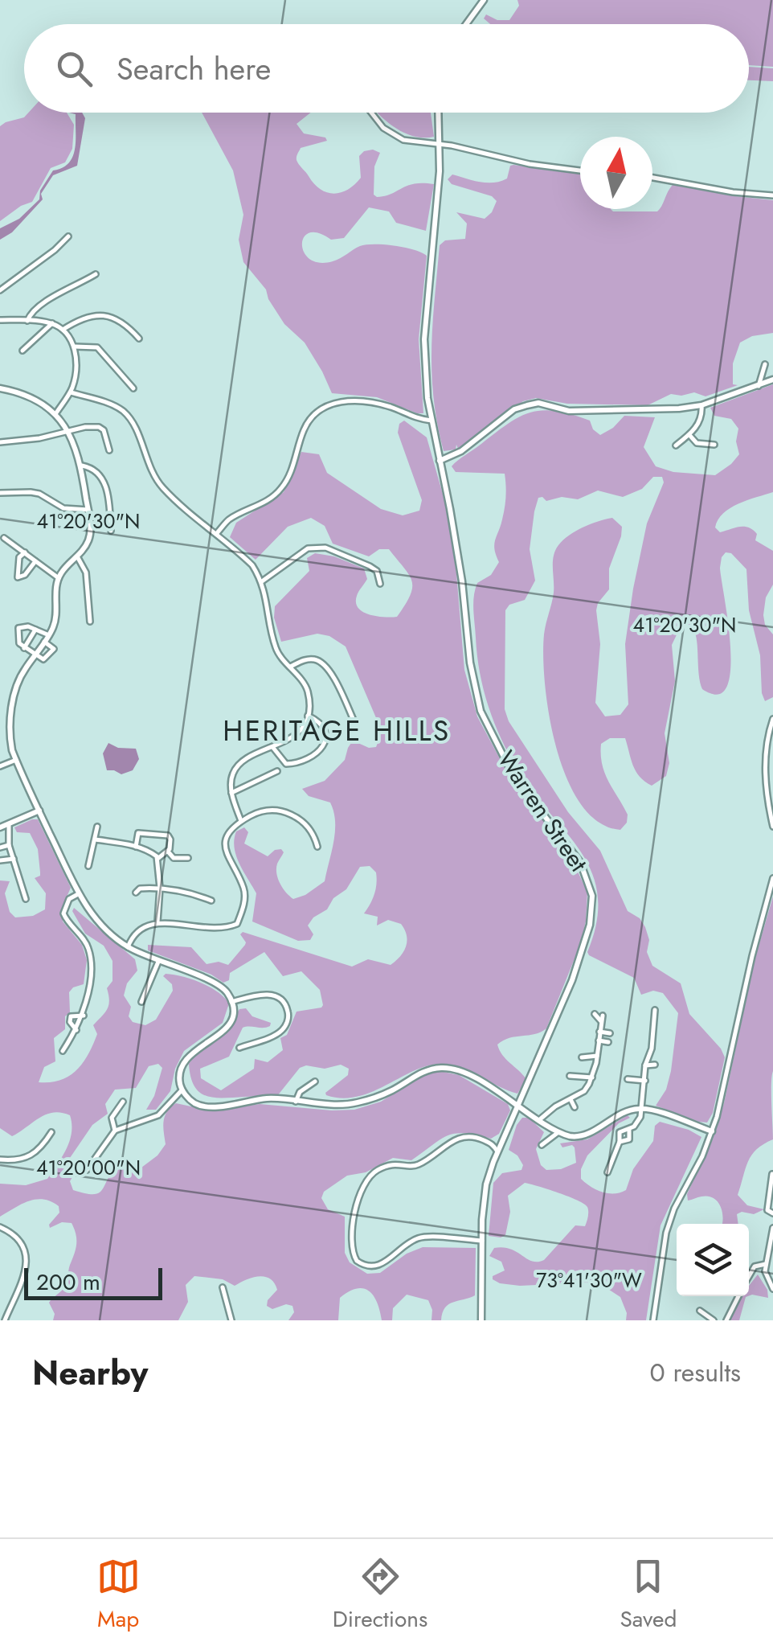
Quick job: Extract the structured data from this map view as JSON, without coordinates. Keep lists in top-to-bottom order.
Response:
{
  "streets": {
    "street": ["Warren Street"]
  },
  "districts": ["HERITAGE HILLS"],
  "scale_bar": "200 m",
  "north": "top",
  "page": {
    "search": "Search here",
    "scale": "200 m",
    "heading": ["Nearby", "0 results"],
    "nav": ["Map", "Directions", "Saved"]
  },
  "coordinates": ["41°20'30\"N", "41°20'00\"N", "73°41'30\"W"]
}
